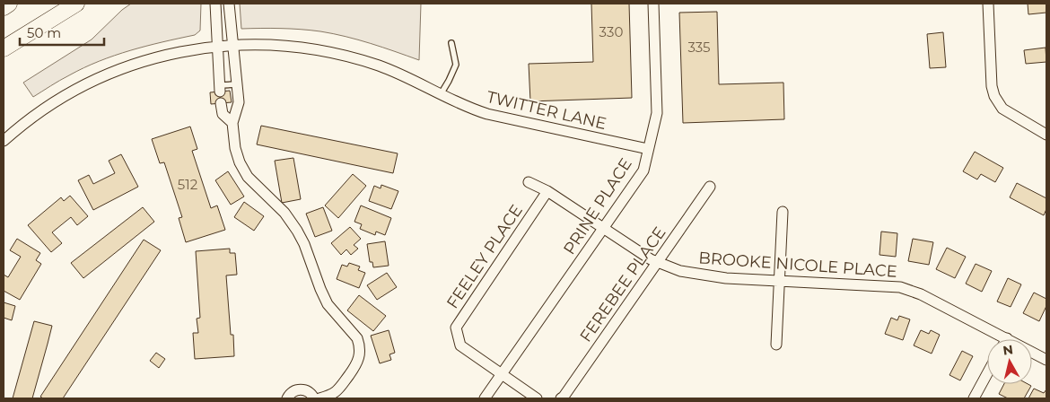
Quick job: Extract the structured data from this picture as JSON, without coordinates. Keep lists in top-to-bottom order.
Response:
{
  "streets": {
    "street": [
      "TWITTER LANE",
      "PRINE PLACE",
      "FEELEY PLACE",
      "BROOKE NICOLE PLACE",
      "FEREBEE PLACE"
    ]
  },
  "crossings": [
    ["TWITTER LANE", "PRINE PLACE"],
    ["PRINE PLACE", "FEELEY PLACE"],
    ["PRINE PLACE", "BROOKE NICOLE PLACE"],
    ["FEELEY PLACE", "BROOKE NICOLE PLACE"],
    ["BROOKE NICOLE PLACE", "FEREBEE PLACE"]
  ],
  "house_numbers": ["330", "335", "512"],
  "scale_bar": "50 m",
  "north": "top"
}
